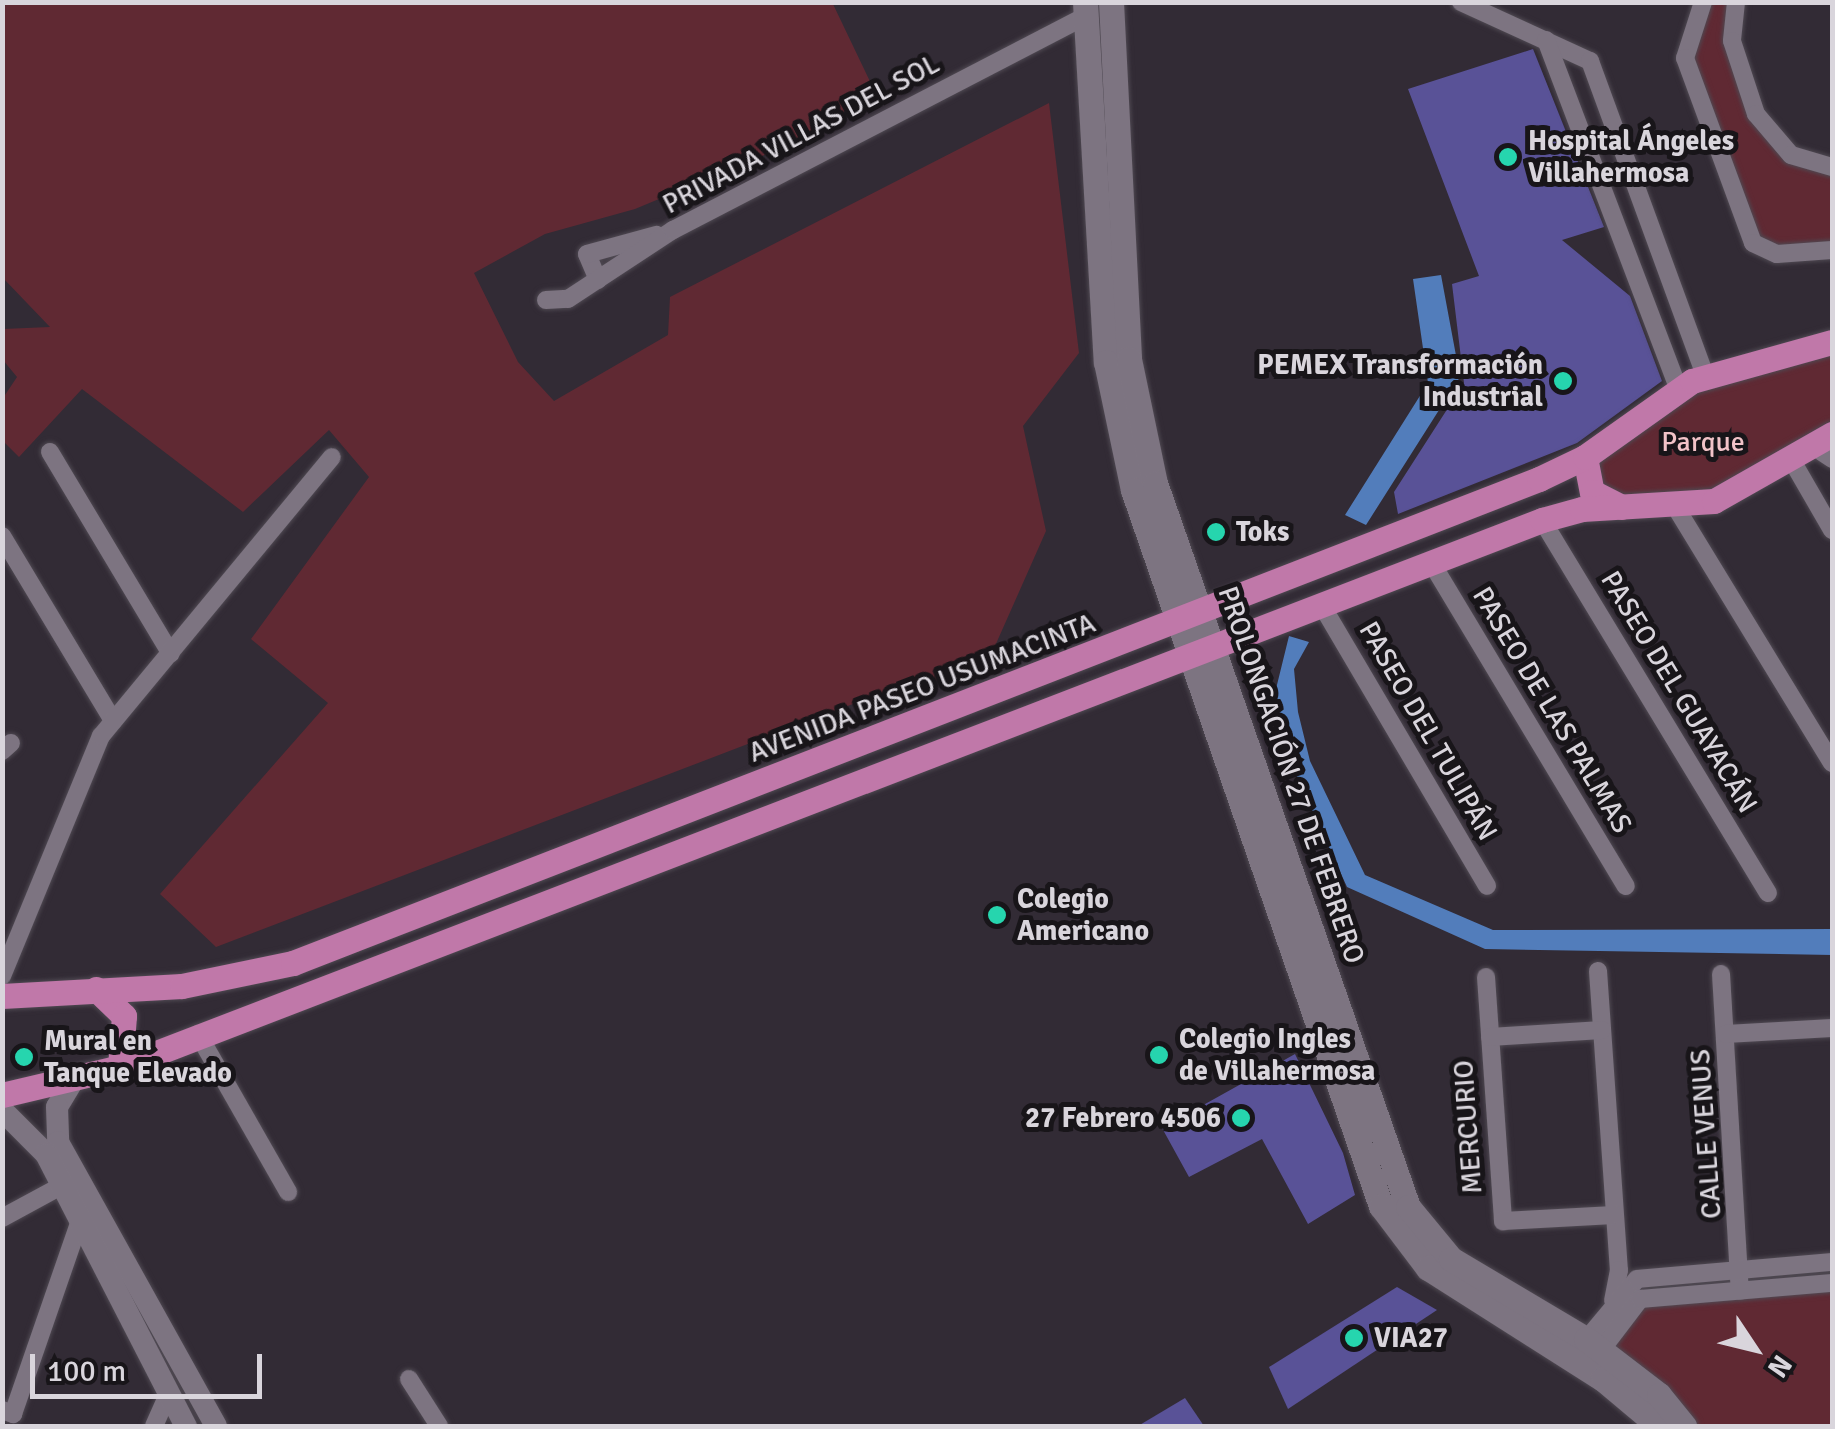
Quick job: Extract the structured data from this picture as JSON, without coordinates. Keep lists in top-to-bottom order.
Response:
{
  "streets": {
    "main road": ["AVENIDA PASEO USUMACINTA", "PROLONGACIÓN 27 DE FEBRERO"],
    "street": [
      "PRIVADA VILLAS DEL SOL",
      "PASEO DEL GUAYACÁN",
      "PASEO DE LAS PALMAS",
      "PASEO DEL TULIPÁN",
      "MERCURIO",
      "CALLE VENUS"
    ]
  },
  "crossings": [
    ["PRIVADA VILLAS DEL SOL", "PROLONGACIÓN 27 DE FEBRERO"],
    ["AVENIDA PASEO USUMACINTA", "PROLONGACIÓN 27 DE FEBRERO"]
  ],
  "parks": ["Parque"],
  "places": [
    "Hospital Ángeles Villahermosa",
    "PEMEX Transformación Industrial",
    "Toks",
    "Colegio Americano",
    "Colegio Ingles de Villahermosa",
    "Mural en Tanque Elevado",
    "27 Febrero 4506",
    "VIA27"
  ],
  "scale_bar": "100 m",
  "north": "bottom right"
}
